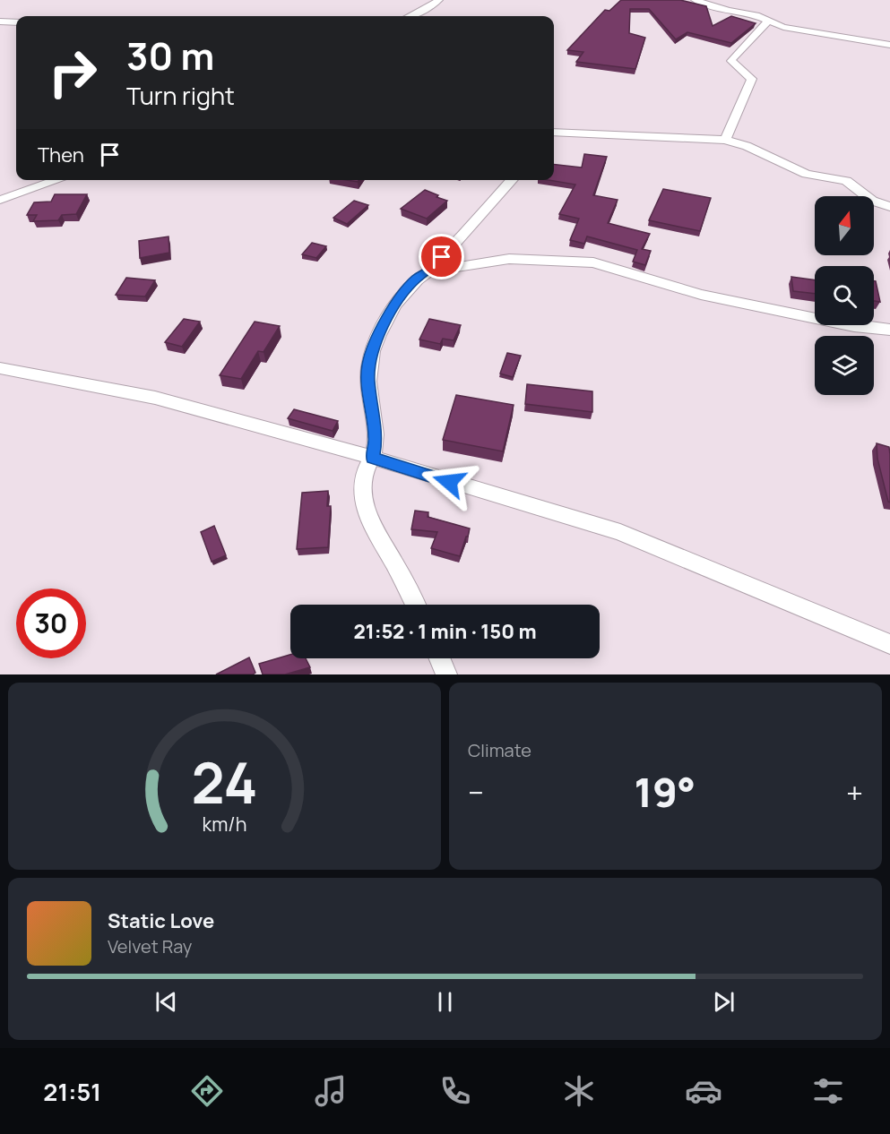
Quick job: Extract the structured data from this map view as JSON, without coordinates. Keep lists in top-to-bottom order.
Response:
{
  "north": "top",
  "page": {
    "turn": ["30 m", "Turn right"],
    "then": "Then",
    "limit": "30",
    "trip": "21:52 · 1 min · 150 m",
    "tile": "Climate",
    "heat": ["−", "19°", "+"],
    "song": ["Static Love", "Velvet Ray"],
    "tabs": "21:51",
    "gauge": ["24", "km/h"]
  }
}
